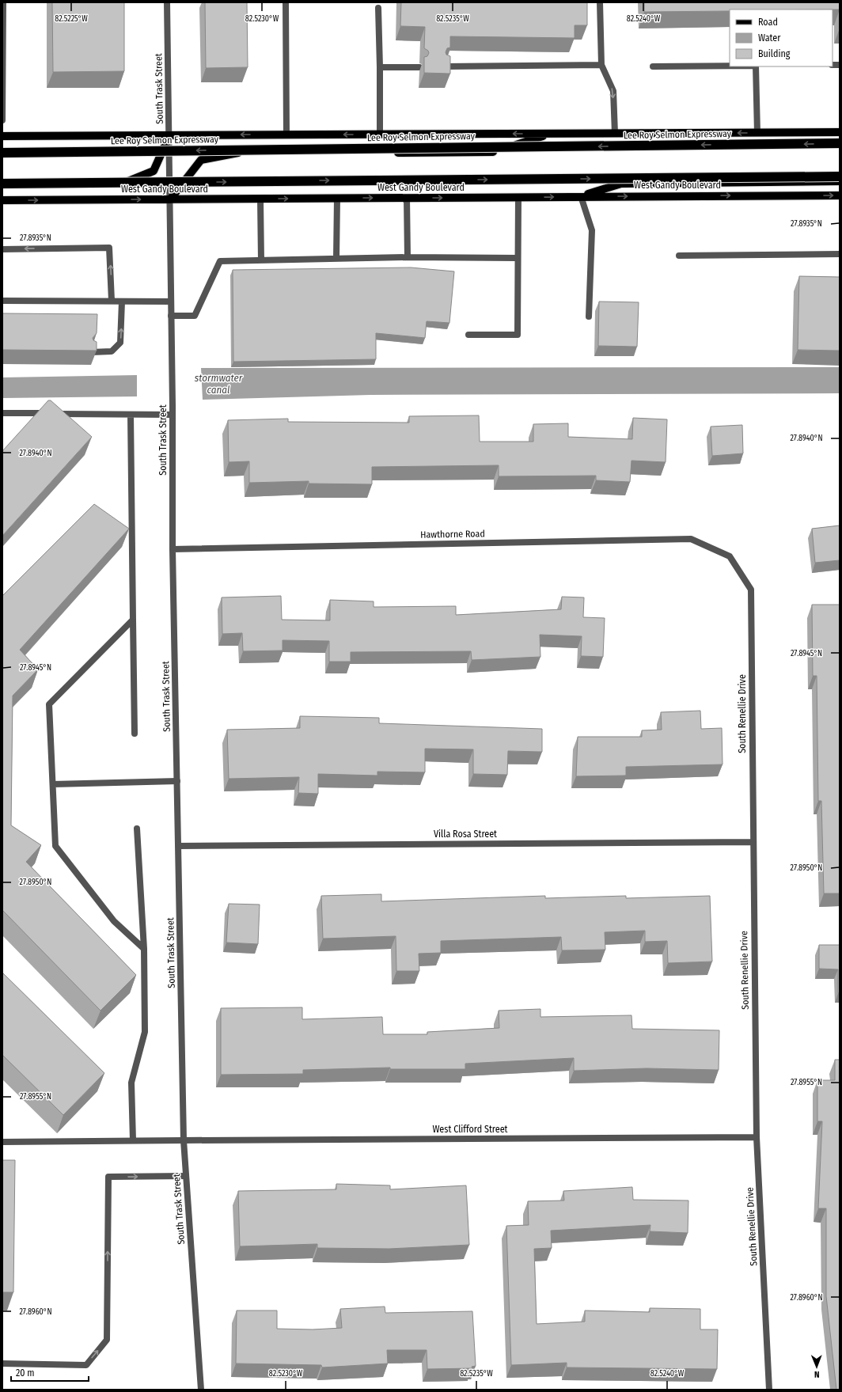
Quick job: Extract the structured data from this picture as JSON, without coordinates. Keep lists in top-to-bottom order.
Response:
{
  "streets": {
    "highway": ["Lee Roy Selmon Expressway"],
    "main road": ["West Gandy Boulevard"],
    "street": [
      "South Trask Street",
      "Hawthorne Road",
      "South Renellie Drive",
      "Villa Rosa Street",
      "West Clifford Street"
    ]
  },
  "crossings": [
    ["South Trask Street", "West Gandy Boulevard"],
    ["South Trask Street", "Hawthorne Road"],
    ["South Trask Street", "Villa Rosa Street"],
    ["South Trask Street", "West Clifford Street"],
    ["Hawthorne Road", "South Renellie Drive"],
    ["South Renellie Drive", "Villa Rosa Street"],
    ["South Renellie Drive", "West Clifford Street"]
  ],
  "water": ["stormwater canal"],
  "legend": ["Road", "Water", "Building"],
  "scale_bar": "20 m",
  "north": "bottom",
  "coordinates": [
    "82.5225°W",
    "82.5230°W",
    "82.5235°W",
    "82.5240°W",
    "27.8935°N",
    "27.8940°N",
    "27.8945°N",
    "27.8950°N",
    "27.8955°N",
    "27.8960°N"
  ]
}
